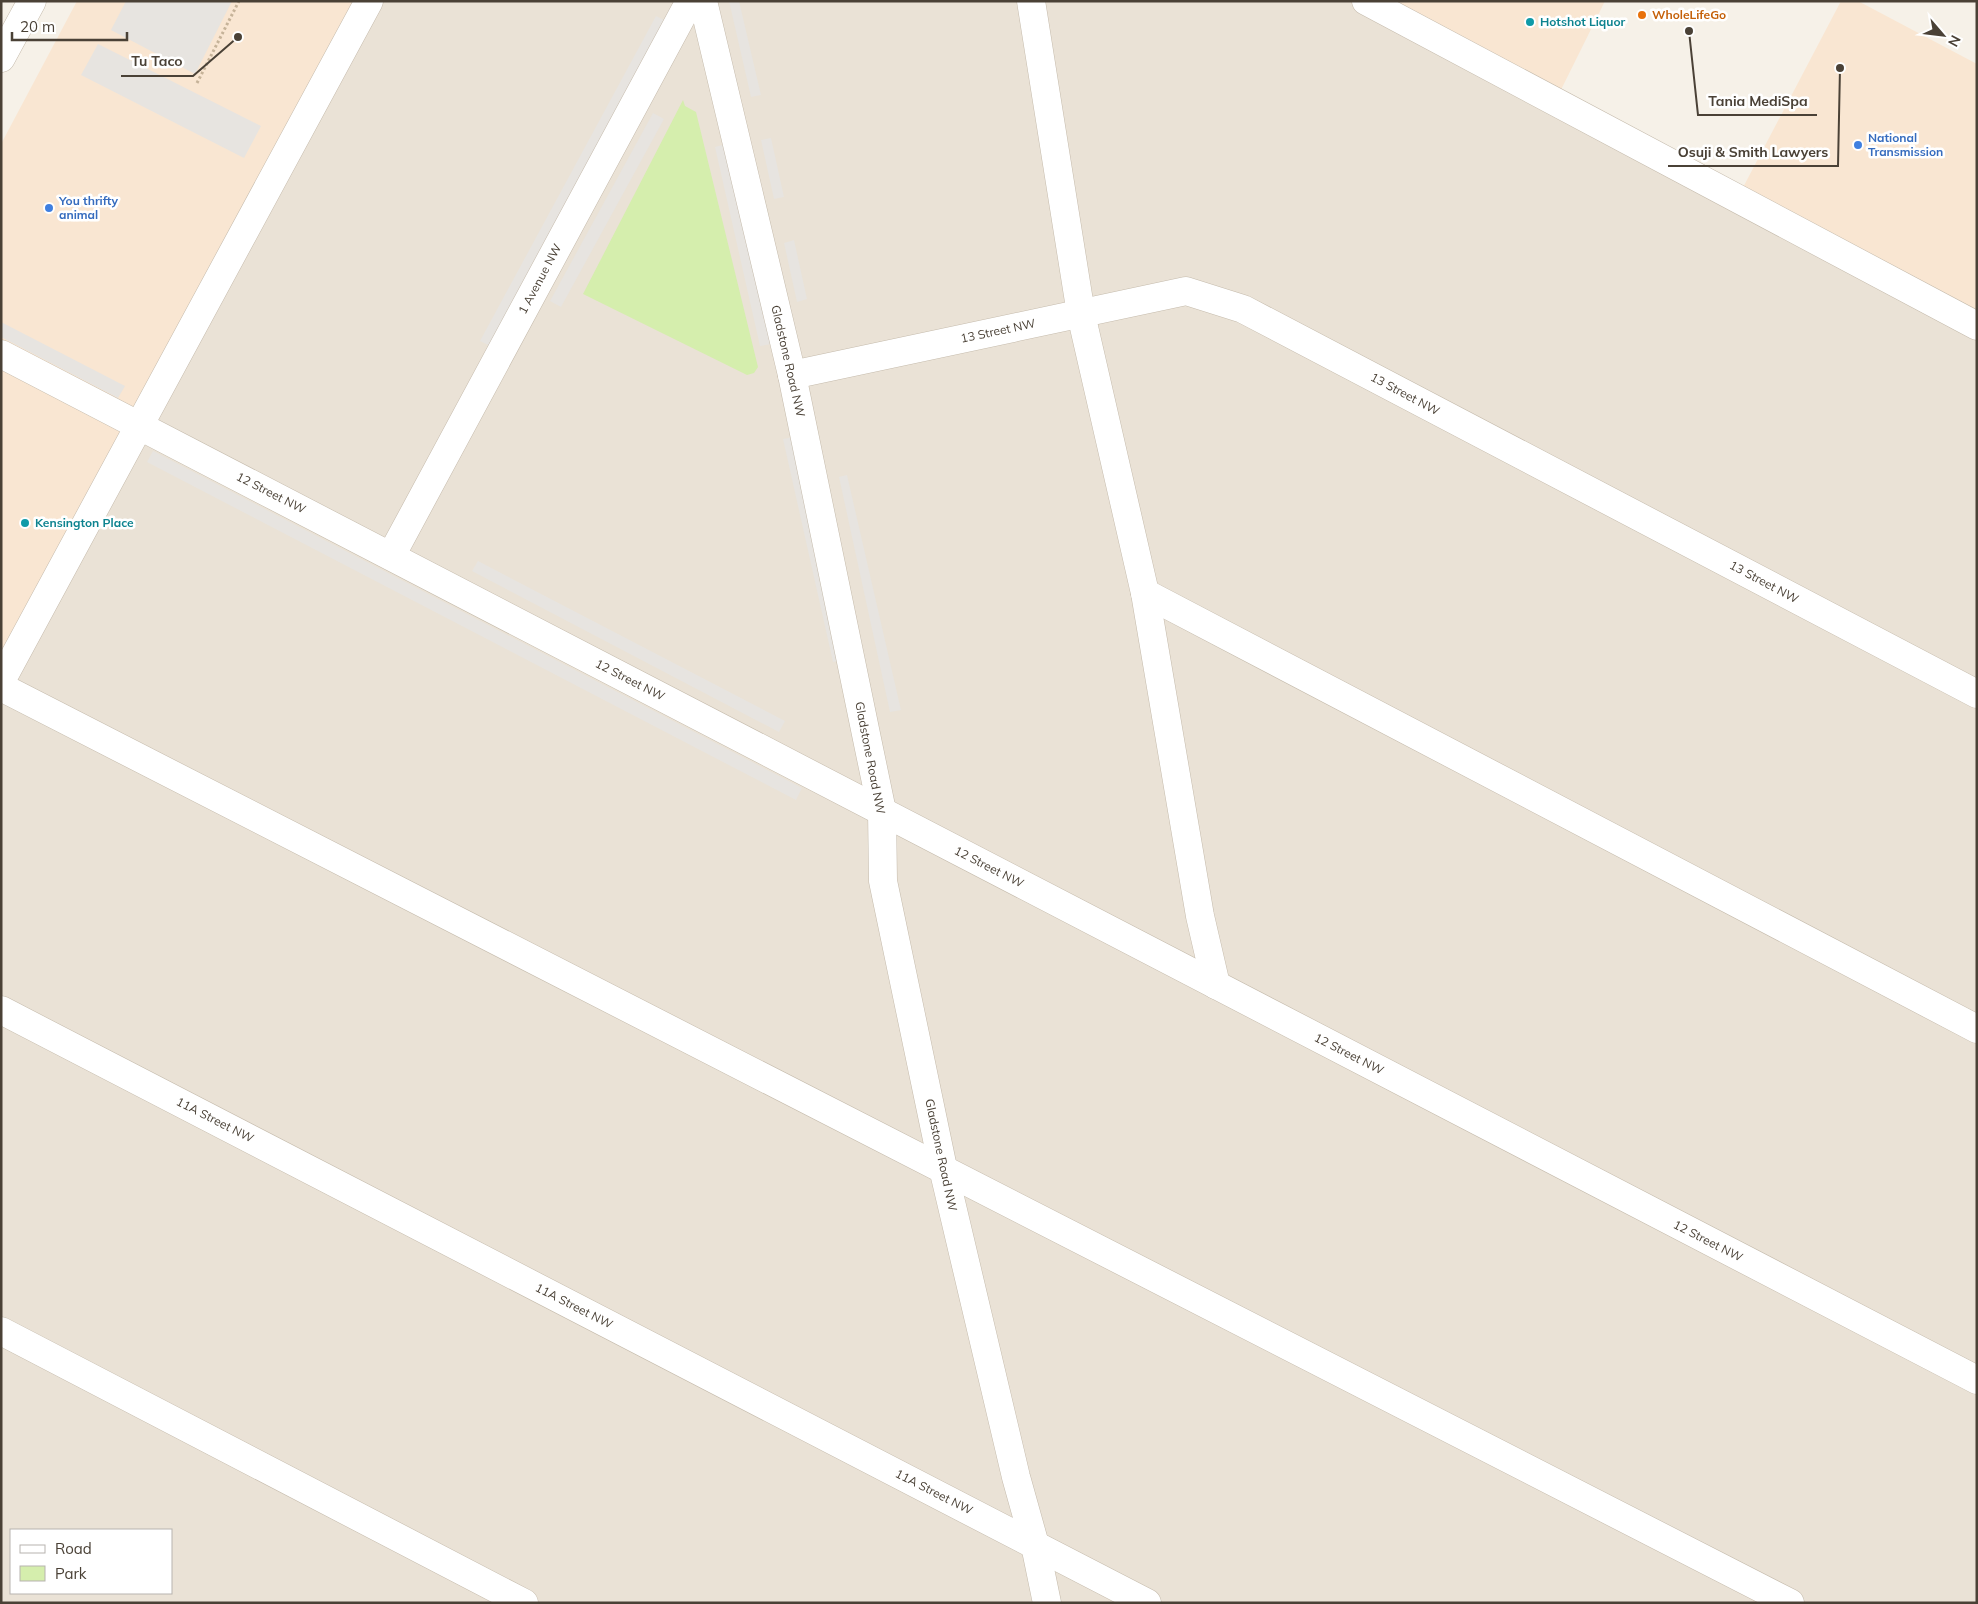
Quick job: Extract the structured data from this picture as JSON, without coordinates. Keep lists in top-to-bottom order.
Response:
{
  "streets": {
    "street": [
      "1 Avenue NW",
      "13 Street NW",
      "Gladstone Road NW",
      "12 Street NW",
      "11A Street NW"
    ]
  },
  "crossings": [
    ["1 Avenue NW", "12 Street NW"],
    ["13 Street NW", "Gladstone Road NW"],
    ["Gladstone Road NW", "12 Street NW"],
    ["Gladstone Road NW", "11A Street NW"]
  ],
  "places": [
    "WholeLifeGo",
    "Hotshot Liquor",
    "Tania MediSpa",
    "Tu Taco",
    "Osuji & Smith Lawyers",
    "National Transmission",
    "You thrifty animal",
    "Kensington Place"
  ],
  "legend": ["Road", "Park"],
  "scale_bar": "20 m",
  "north": "bottom right"
}
